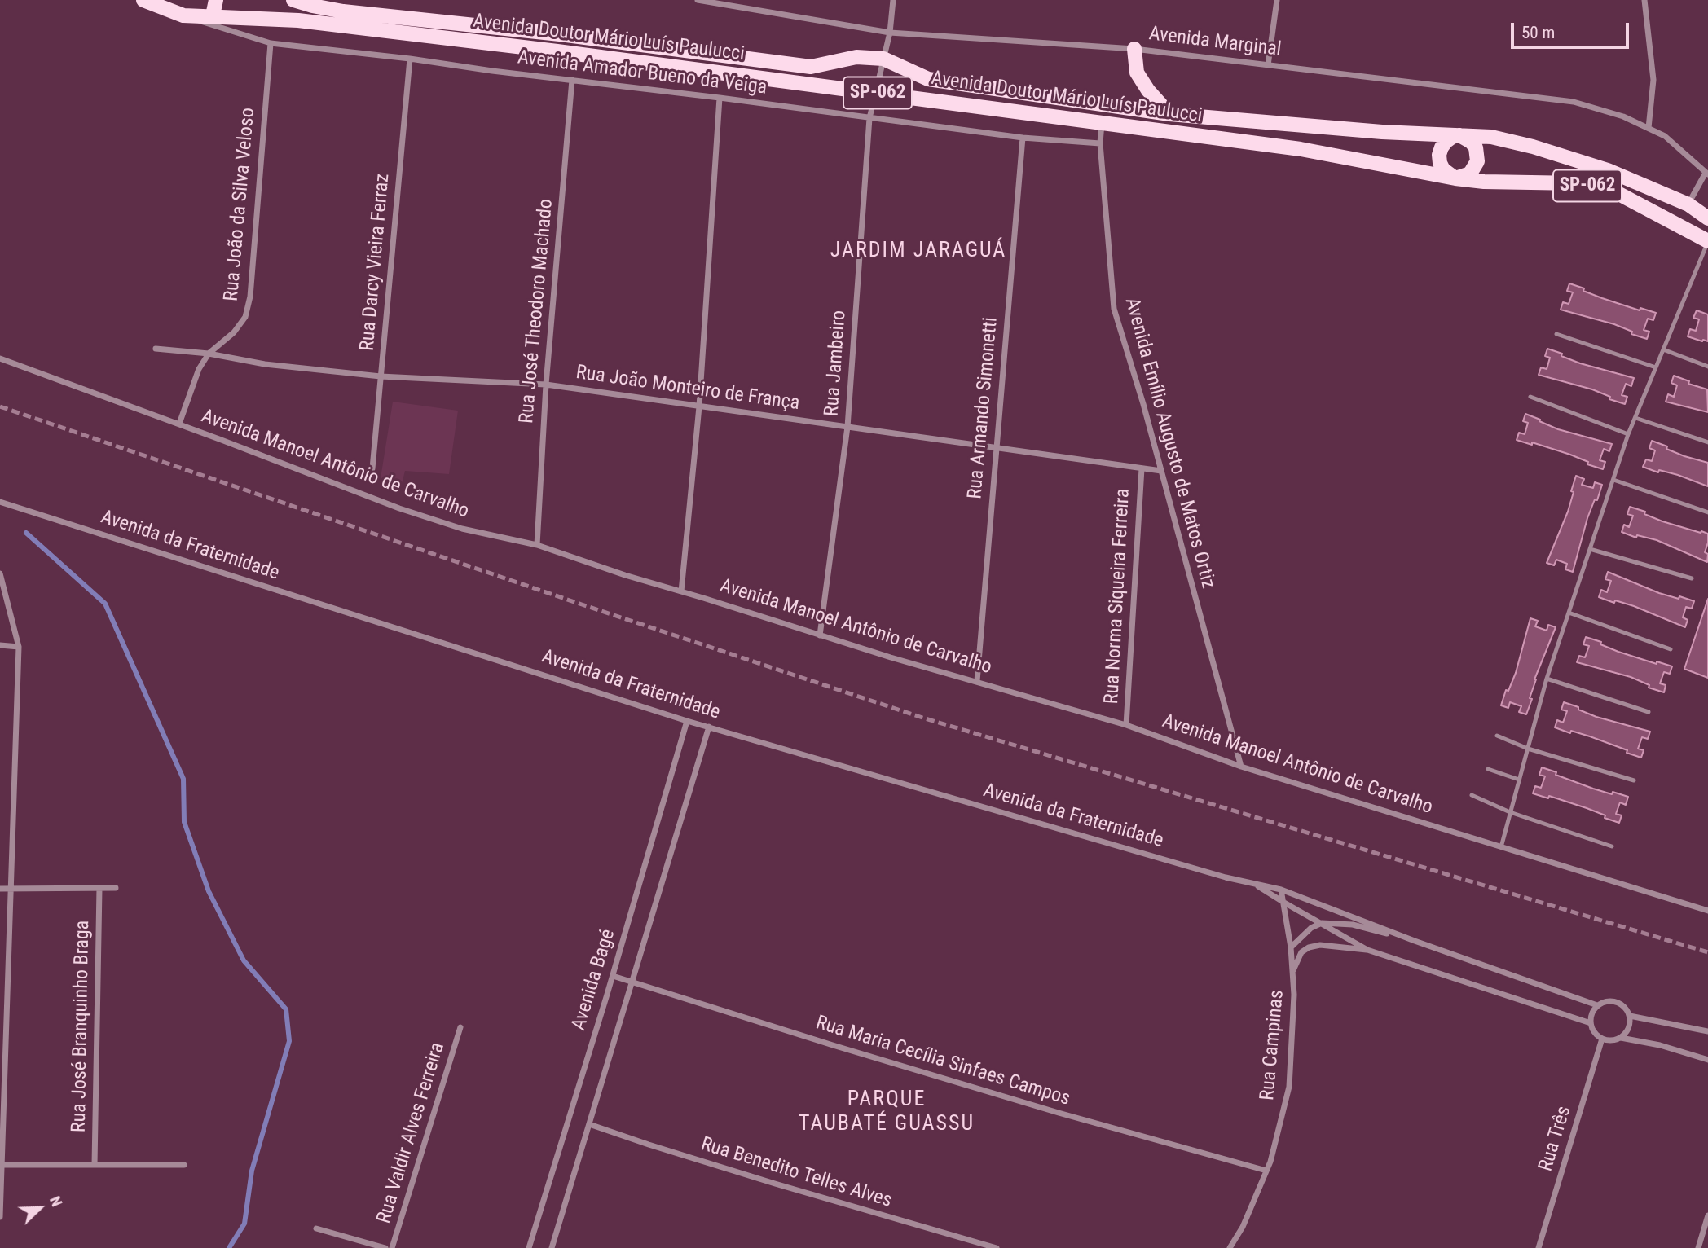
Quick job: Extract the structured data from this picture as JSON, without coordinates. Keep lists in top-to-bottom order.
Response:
{
  "streets": {
    "main road": ["Avenida Doutor Mário Luís Paulucci", "SP-062"],
    "street": [
      "Avenida Marginal",
      "Avenida Amador Bueno da Veiga",
      "Rua João da Silva Veloso",
      "Rua Darcy Vieira Ferraz",
      "Rua José Theodoro Machado",
      "Rua Jambeiro",
      "Rua João Monteiro de França",
      "Rua Armando Simonetti",
      "Avenida Emílio Augusto de Matos Ortiz",
      "Avenida Manoel Antônio de Carvalho",
      "Avenida da Fraternidade",
      "Rua Norma Siqueira Ferreira",
      "Avenida Bagé",
      "Rua José Branquinho Braga",
      "Rua Campinas",
      "Rua Maria Cecília Sinfaes Campos",
      "Rua Valdir Alves Ferreira",
      "Rua Três",
      "Rua Benedito Telles Alves"
    ]
  },
  "crossings": [
    ["Avenida Doutor Mário Luís Paulucci", "SP-062"],
    ["Avenida Doutor Mário Luís Paulucci", "Rua Jambeiro"],
    ["Avenida Doutor Mário Luís Paulucci", "Avenida Emílio Augusto de Matos Ortiz"],
    ["Avenida Marginal", "Rua Jambeiro"],
    ["Avenida Amador Bueno da Veiga", "SP-062"],
    ["Avenida Amador Bueno da Veiga", "Rua João da Silva Veloso"],
    ["Avenida Amador Bueno da Veiga", "Rua Darcy Vieira Ferraz"],
    ["Avenida Amador Bueno da Veiga", "Rua José Theodoro Machado"],
    ["Avenida Amador Bueno da Veiga", "Rua Jambeiro"],
    ["Avenida Amador Bueno da Veiga", "Rua Armando Simonetti"],
    ["Avenida Amador Bueno da Veiga", "Avenida Emílio Augusto de Matos Ortiz"],
    ["Rua João da Silva Veloso", "Rua João Monteiro de França"],
    ["Rua Darcy Vieira Ferraz", "Rua João Monteiro de França"],
    ["Rua José Theodoro Machado", "Rua João Monteiro de França"],
    ["Rua José Theodoro Machado", "Avenida Manoel Antônio de Carvalho"],
    ["Rua Jambeiro", "Rua João Monteiro de França"],
    ["Rua Jambeiro", "Avenida Manoel Antônio de Carvalho"],
    ["Rua João Monteiro de França", "Rua Armando Simonetti"],
    ["Rua João Monteiro de França", "Avenida Emílio Augusto de Matos Ortiz"],
    ["Rua João Monteiro de França", "Rua Norma Siqueira Ferreira"],
    ["Rua Armando Simonetti", "Avenida Manoel Antônio de Carvalho"],
    ["Avenida Emílio Augusto de Matos Ortiz", "Avenida Manoel Antônio de Carvalho"],
    ["Avenida Manoel Antônio de Carvalho", "Rua Norma Siqueira Ferreira"],
    ["Avenida da Fraternidade", "Avenida Bagé"],
    ["Avenida da Fraternidade", "Rua Campinas"],
    ["Avenida da Fraternidade", "Rua Três"],
    ["Avenida Bagé", "Rua Maria Cecília Sinfaes Campos"],
    ["Avenida Bagé", "Rua Benedito Telles Alves"],
    ["Rua Campinas", "Rua Maria Cecília Sinfaes Campos"]
  ],
  "districts": ["JARDIM JARAGUÁ", "PARQUE TAUBATÉ GUASSU"],
  "scale_bar": "50 m",
  "north": "top right"
}
